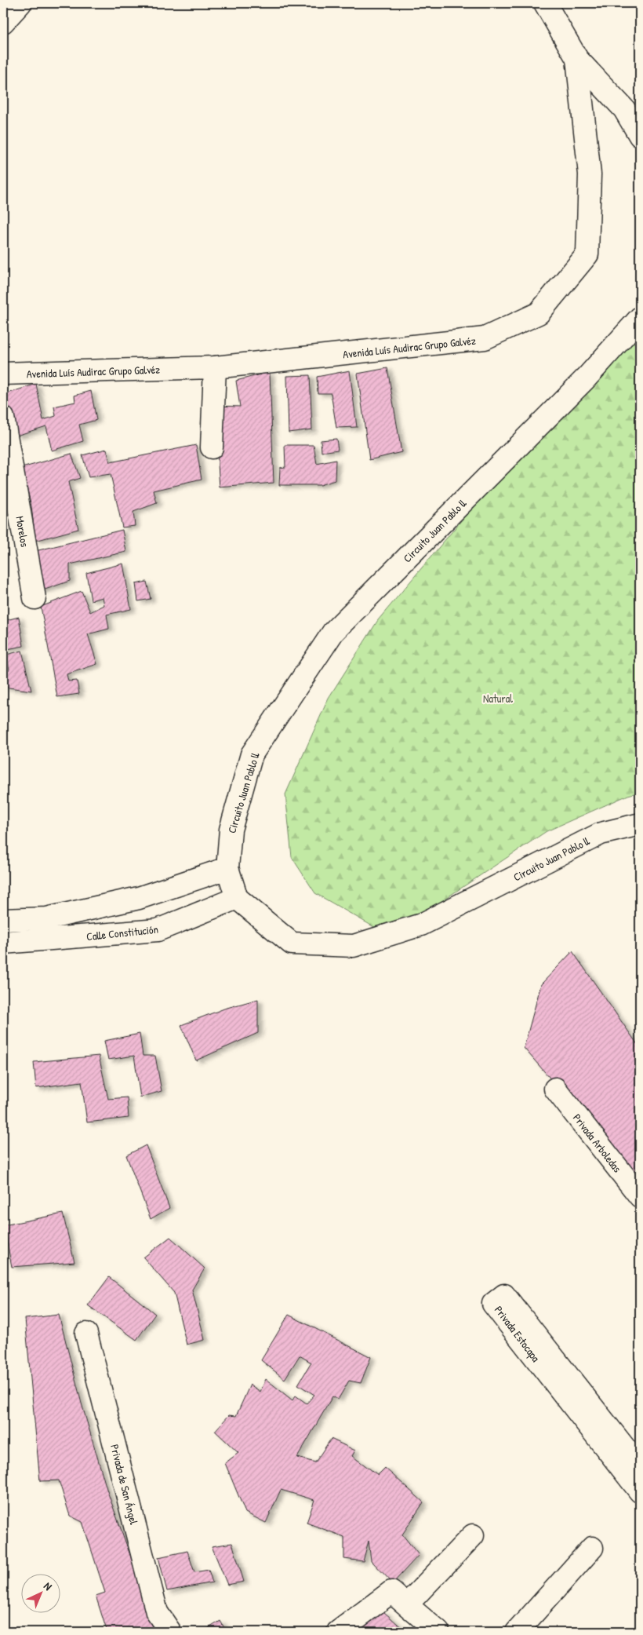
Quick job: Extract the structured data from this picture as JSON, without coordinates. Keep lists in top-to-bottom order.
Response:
{
  "streets": {
    "street": [
      "Avenida Luís Audirac Grupo Galvéz",
      "Circuito Juan Pablo ll",
      "Morelos",
      "Calle Constitución",
      "Privada Arboledas",
      "Privada Estocapa",
      "Privada de San Ángel"
    ]
  },
  "crossings": [
    ["Circuito Juan Pablo ll", "Calle Constitución"]
  ],
  "parks": ["Natural"],
  "north": "top right"
}
